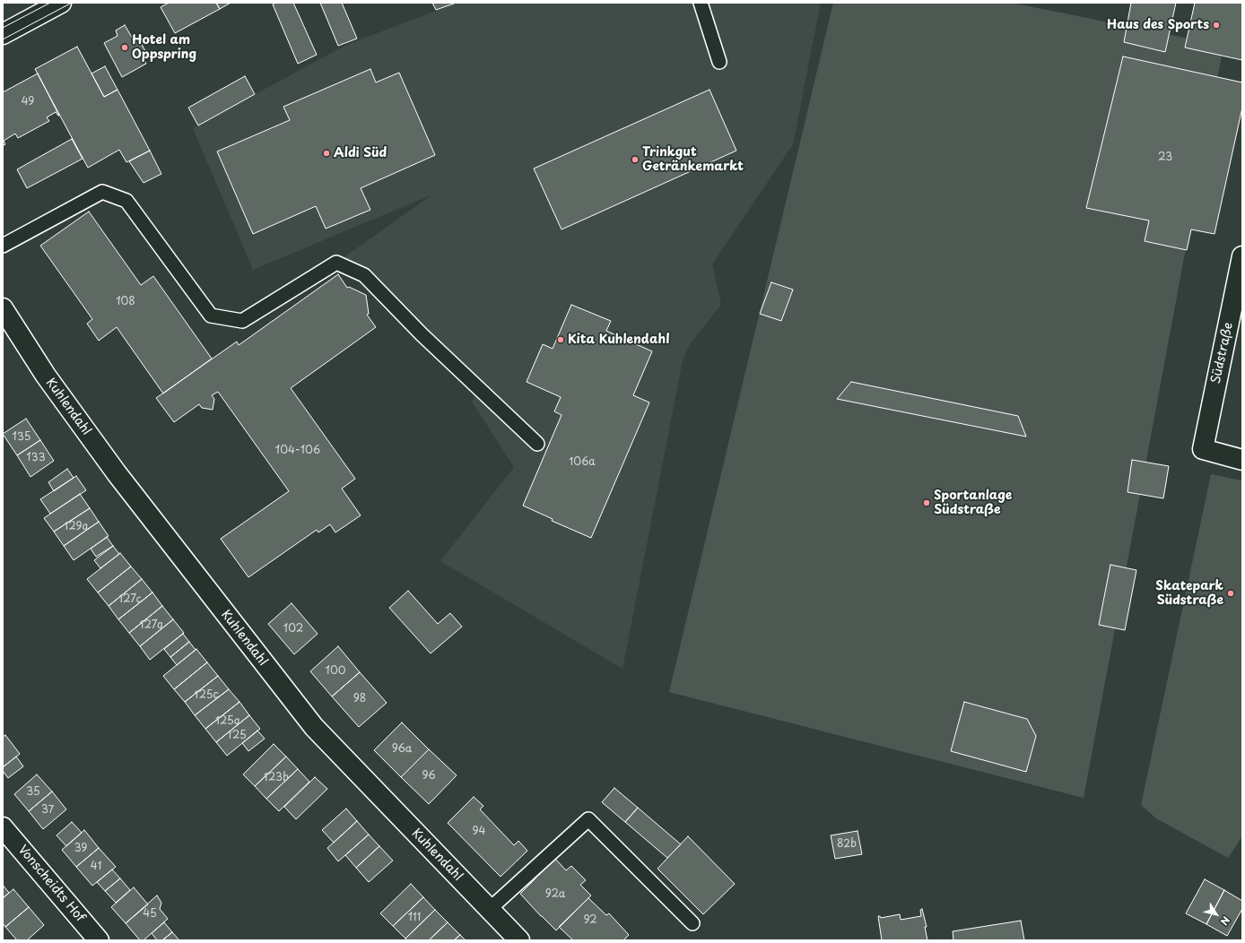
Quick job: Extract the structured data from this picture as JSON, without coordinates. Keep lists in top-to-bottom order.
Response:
{
  "streets": {
    "street": ["Südstraße", "Kuhlendahl", "Vonscheidts Hof"]
  },
  "places": [
    "Haus des Sports",
    "Hotel am Oppspring",
    "Aldi Süd",
    "Trinkgut Getränkemarkt",
    "Kita Kuhlendahl",
    "Sportanlage Südstraße",
    "Skatepark Südstraße"
  ],
  "house_numbers": [
    "49",
    "23",
    "108",
    "135",
    "104-106",
    "133",
    "106a",
    "129a",
    "127c",
    "127a",
    "102",
    "100",
    "125c",
    "98",
    "125a",
    "125",
    "96a",
    "96",
    "123b",
    "35",
    "37",
    "94",
    "82b",
    "39",
    "41",
    "92a",
    "45",
    "111",
    "92"
  ],
  "north": "bottom right"
}
